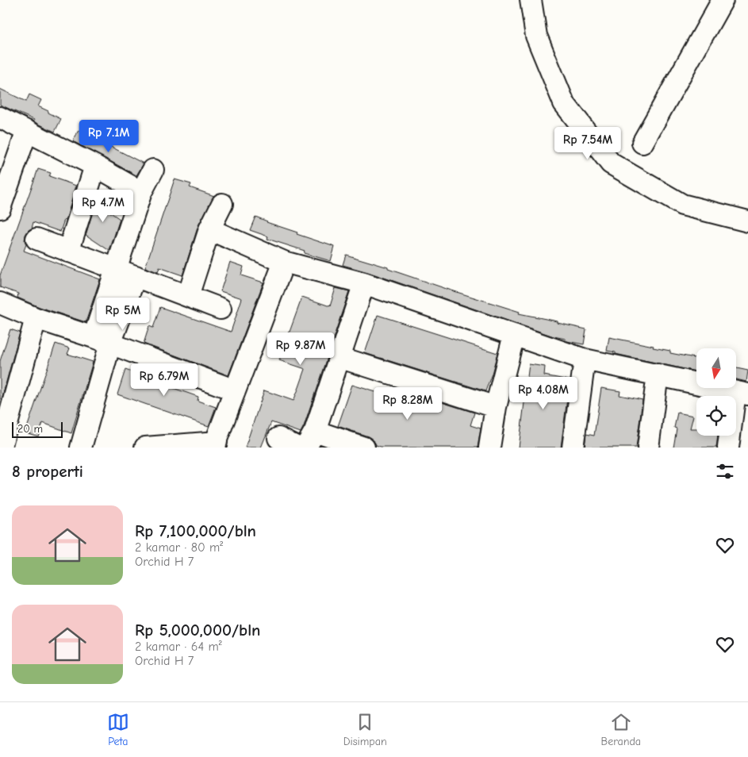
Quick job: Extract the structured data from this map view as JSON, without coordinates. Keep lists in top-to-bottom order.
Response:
{
  "scale_bar": "20 m",
  "north": "bottom",
  "page": {
    "price": [
      "Rp 7.1M",
      "Rp 7.54M",
      "Rp 4.7M",
      "Rp 5M",
      "Rp 9.87M",
      "Rp 6.79M",
      "Rp 4.08M",
      "Rp 8.28M"
    ],
    "scale": "20 m",
    "heading": "8 properti",
    "list": [
      {
        "name": "Rp 7,100,000/bln",
        "note": "2 kamar · 80 m² · Orchid H 7"
      },
      {
        "name": "Rp 5,000,000/bln",
        "note": "2 kamar · 64 m² · Orchid H 7"
      }
    ],
    "tabs": ["Peta", "Disimpan", "Beranda"]
  }
}
